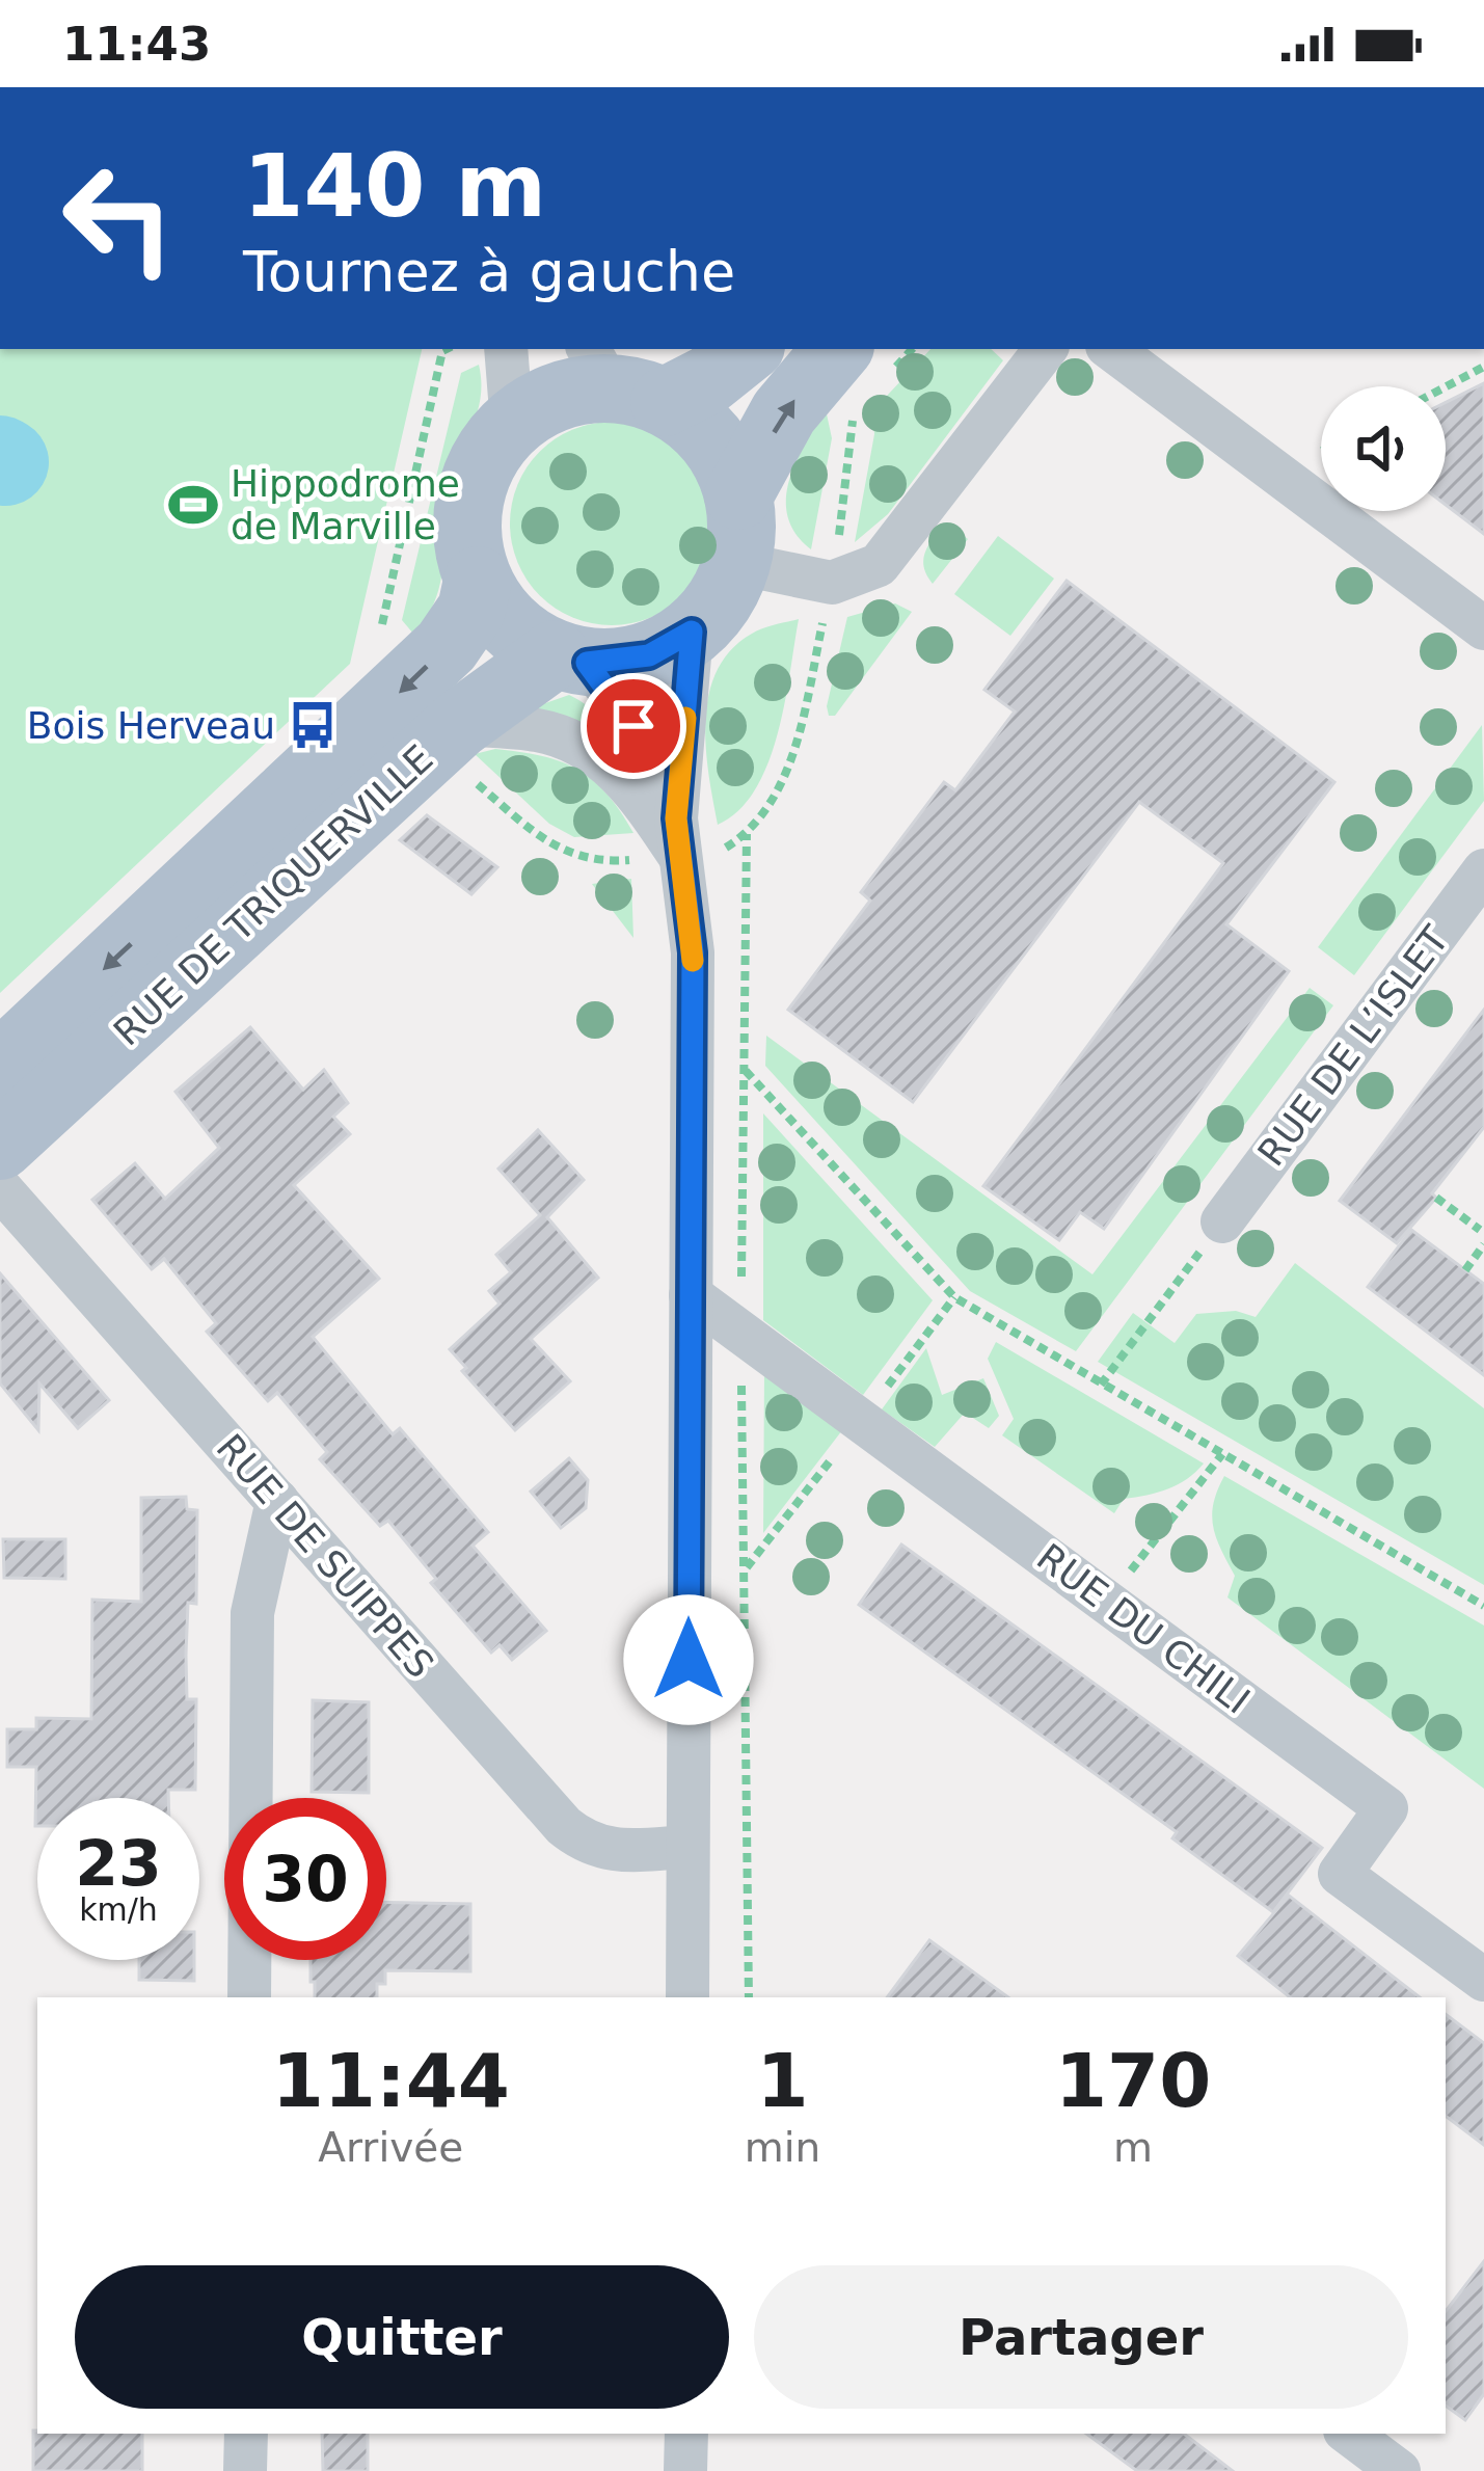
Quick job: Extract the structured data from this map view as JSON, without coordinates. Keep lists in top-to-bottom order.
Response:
{
  "streets": {
    "main road": ["RUE DE TRIQUERVILLE"],
    "street": ["RUE DE L’ISLET", "RUE DE SUIPPES", "RUE DU CHILI"]
  },
  "places": {
    "sports": ["Hippodrome de Marville"],
    "bus stop": ["Bois Herveau"]
  },
  "page": {
    "status": "11:43",
    "turn": ["140 m", "Tournez à gauche"],
    "speed": "23 km/h",
    "limit": "30",
    "eta": [
      "11:44",
      "Arrivée",
      "1",
      "min",
      "170",
      "m"
    ],
    "buttons": ["Quitter", "Partager"]
  }
}
